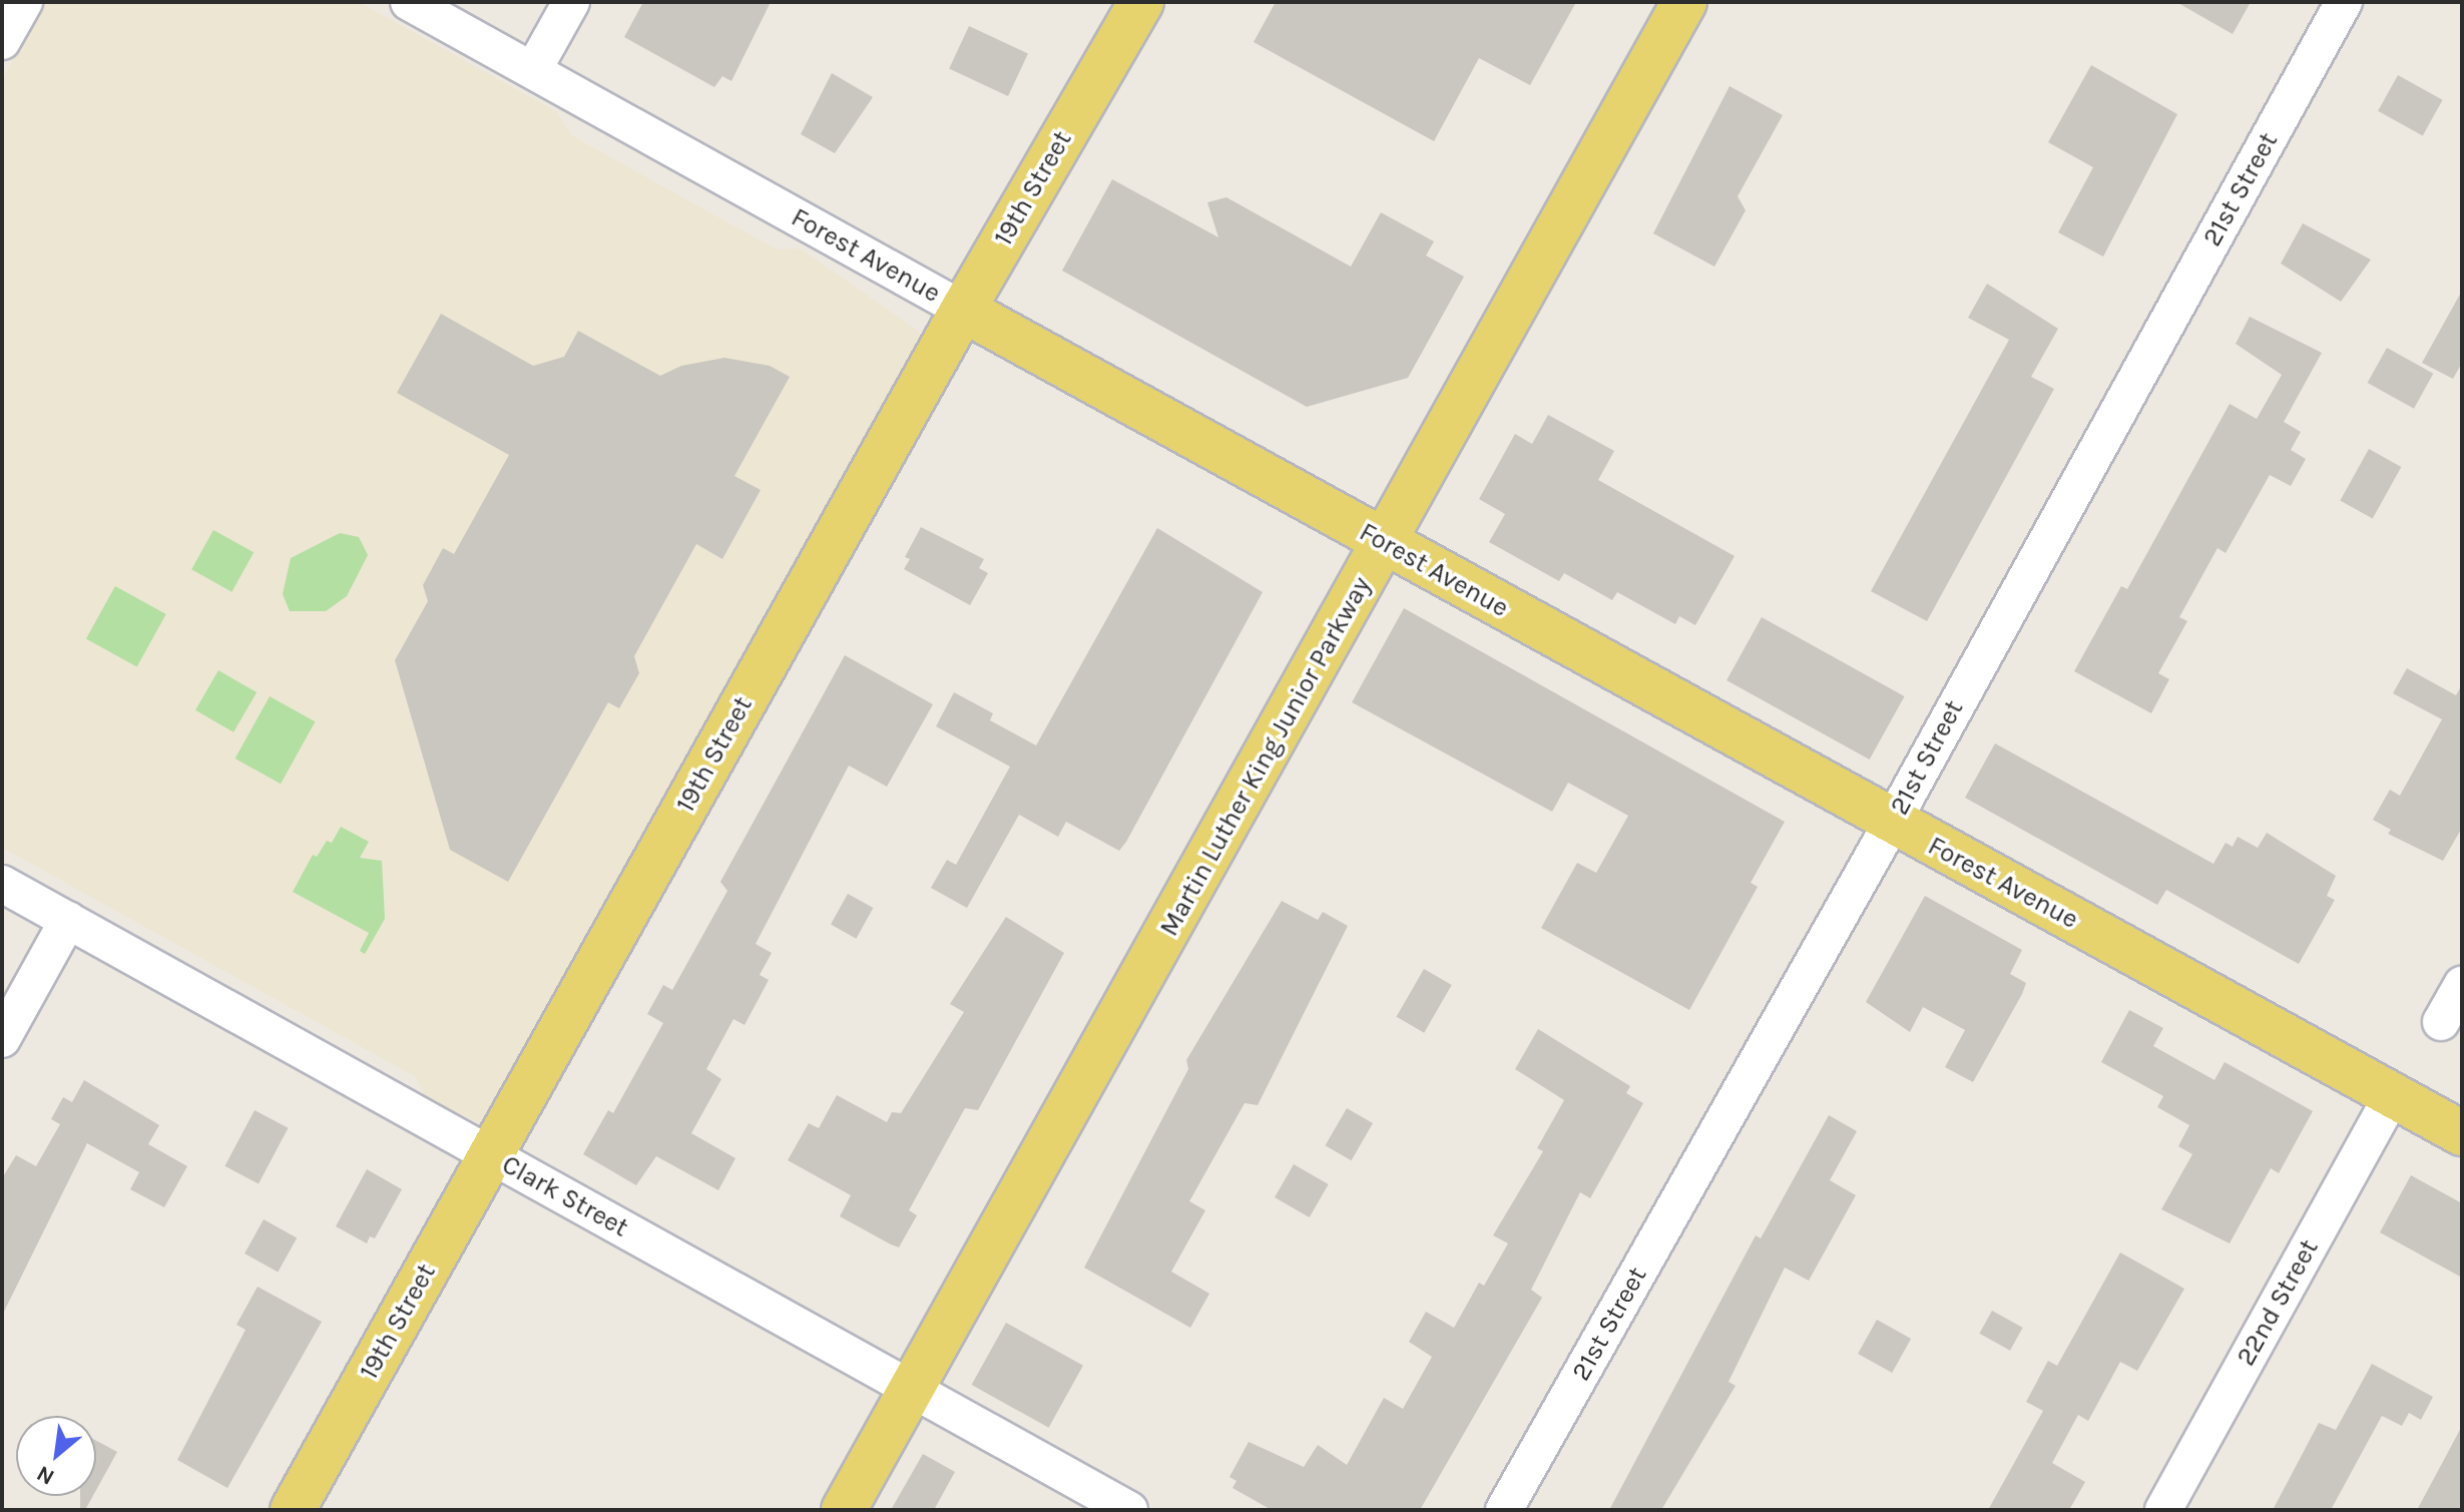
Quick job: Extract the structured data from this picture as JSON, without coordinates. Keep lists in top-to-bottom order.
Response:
{
  "streets": {
    "main road": ["19th Street", "Forest Avenue", "Martin Luther King Junior Parkway"],
    "street": ["21st Street", "Clark Street", "22nd Street"]
  },
  "crossings": [
    ["19th Street", "Forest Avenue"],
    ["19th Street", "Clark Street"],
    ["21st Street", "Forest Avenue"],
    ["Forest Avenue", "Martin Luther King Junior Parkway"],
    ["Forest Avenue", "22nd Street"],
    ["Martin Luther King Junior Parkway", "Clark Street"]
  ],
  "north": "bottom left"
}
